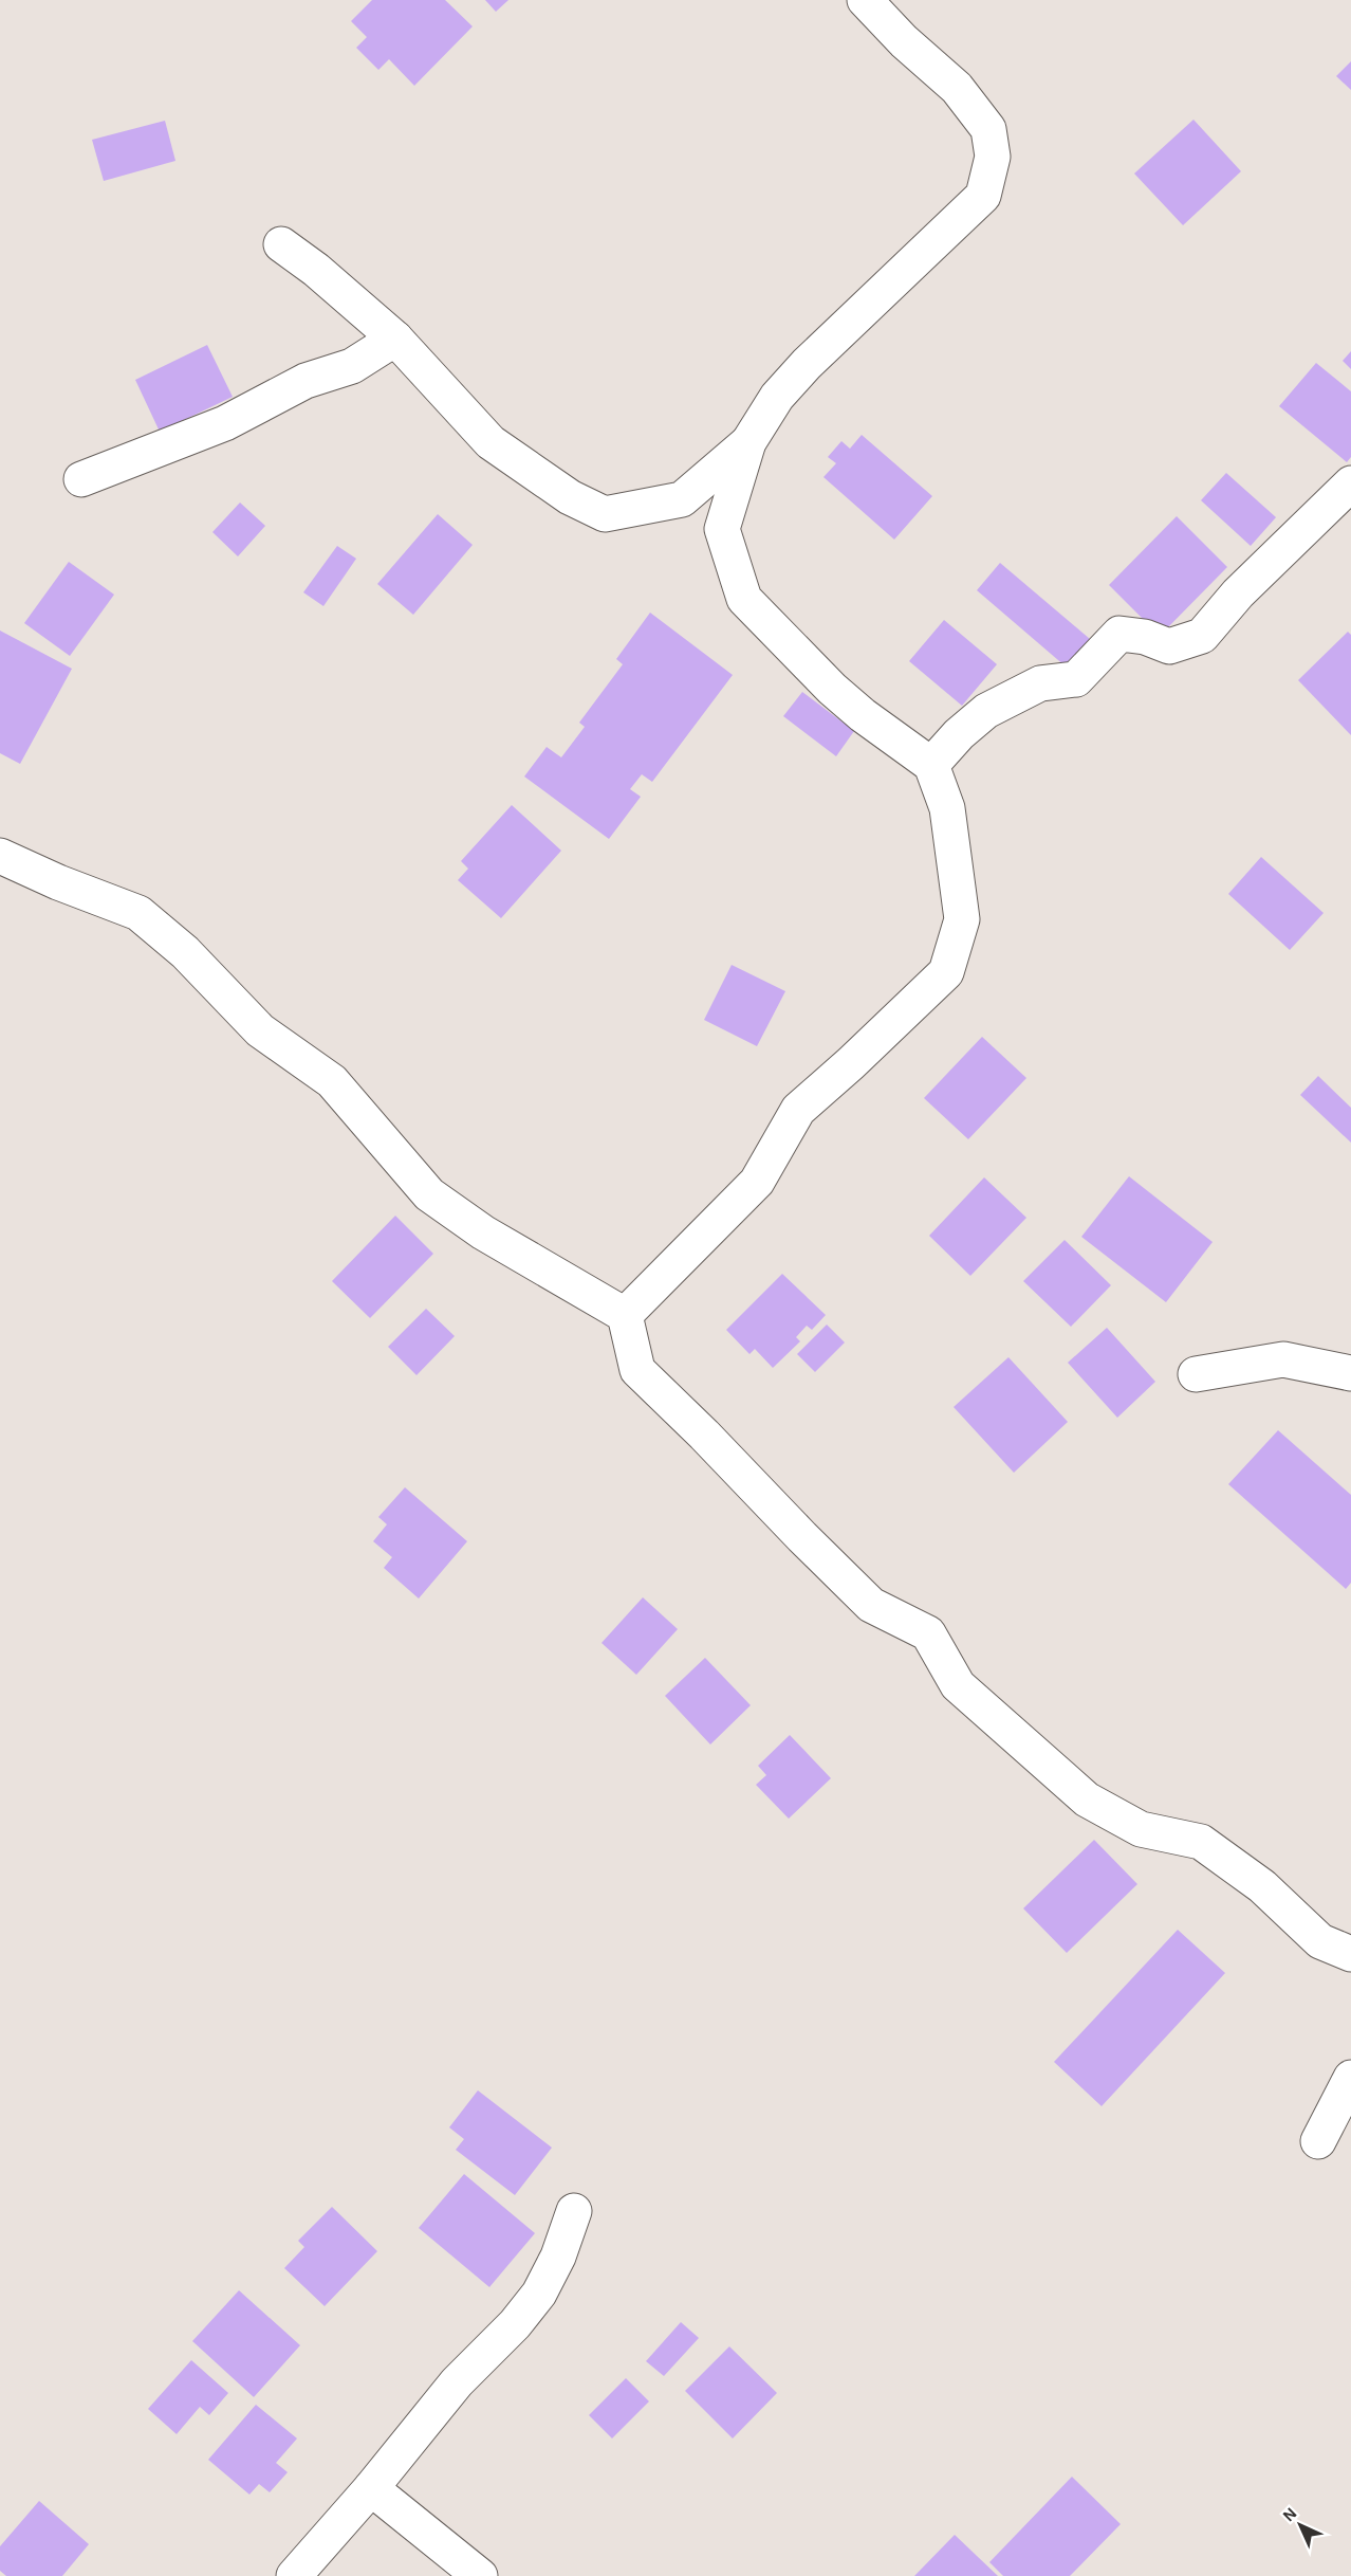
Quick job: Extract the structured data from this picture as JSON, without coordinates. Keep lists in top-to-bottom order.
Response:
{
  "north": "top left"
}
